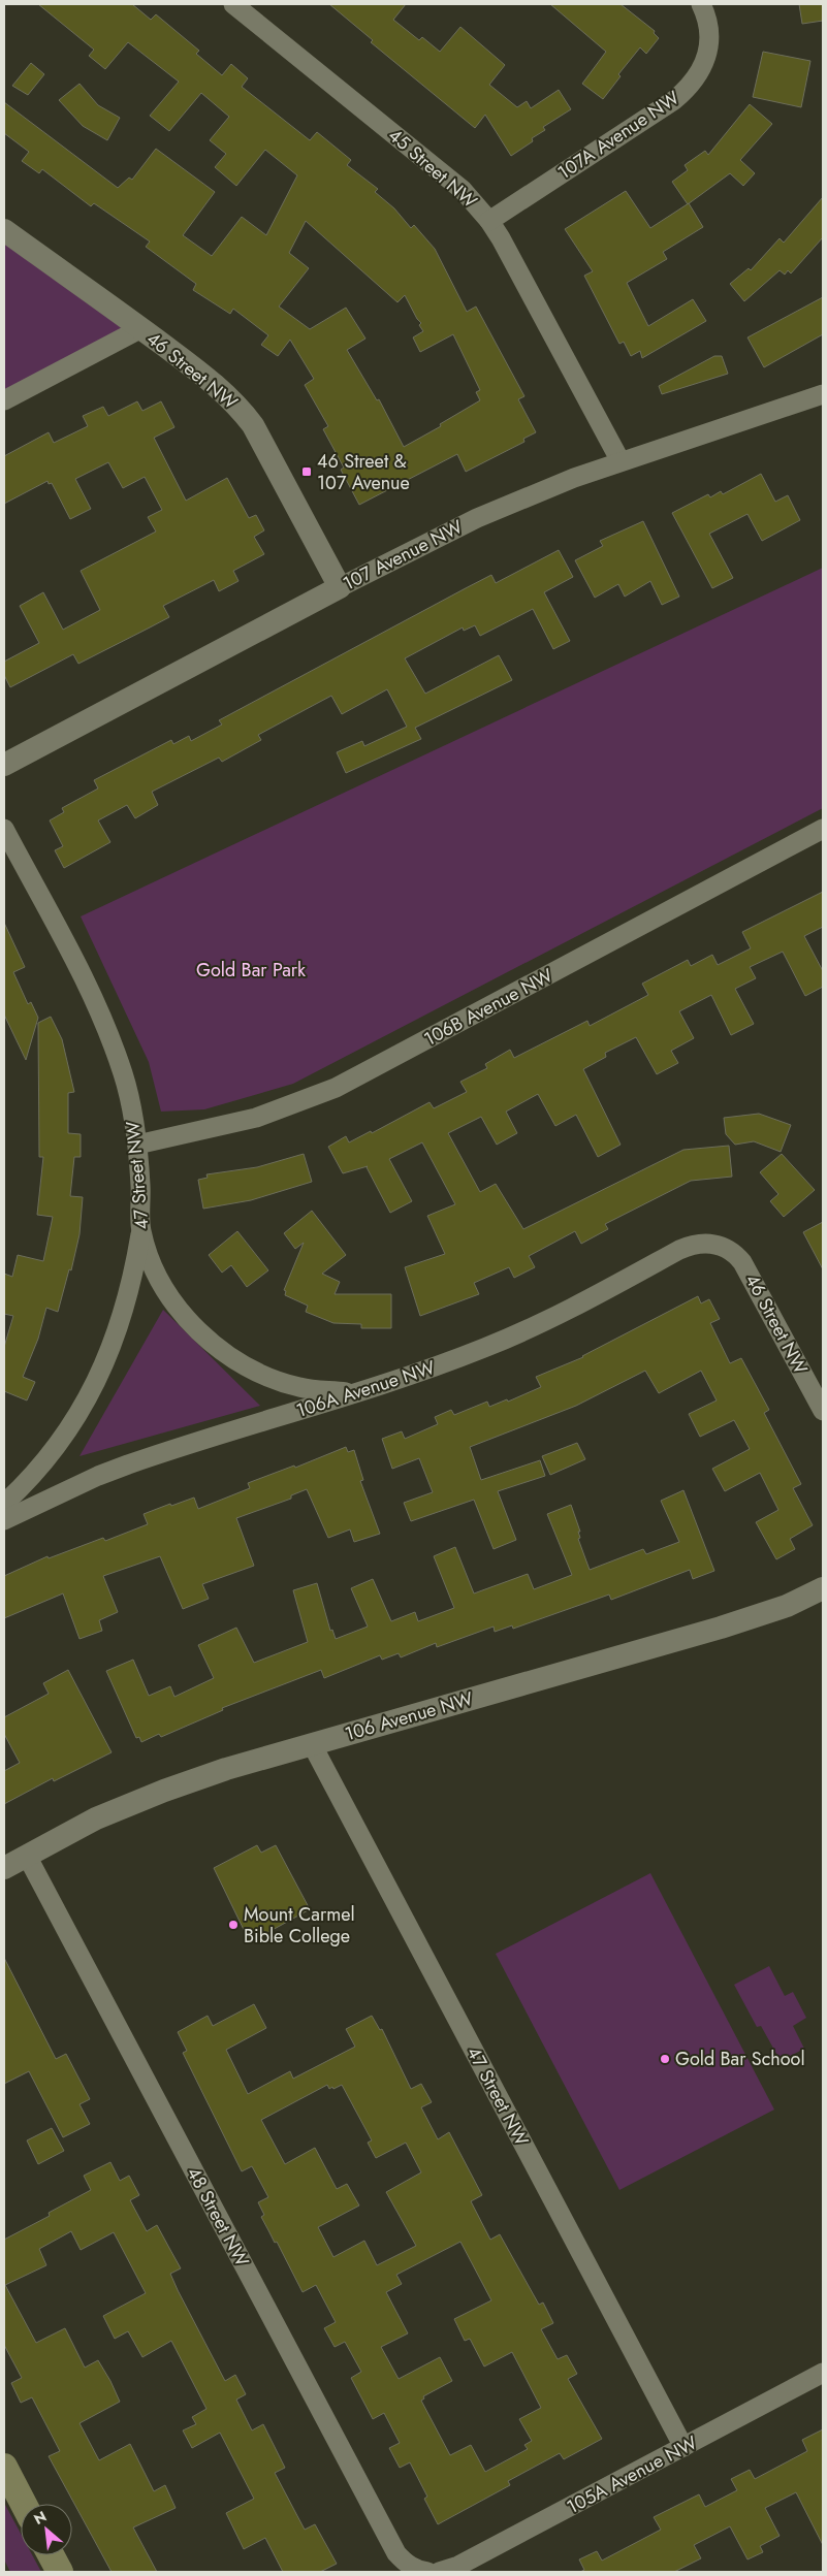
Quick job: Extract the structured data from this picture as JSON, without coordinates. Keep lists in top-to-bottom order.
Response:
{
  "streets": {
    "street": [
      "107A Avenue NW",
      "45 Street NW",
      "46 Street NW",
      "107 Avenue NW",
      "106B Avenue NW",
      "47 Street NW",
      "106A Avenue NW",
      "106 Avenue NW",
      "48 Street NW",
      "105A Avenue NW"
    ]
  },
  "crossings": [
    ["107A Avenue NW", "45 Street NW"],
    ["45 Street NW", "107 Avenue NW"],
    ["46 Street NW", "107 Avenue NW"],
    ["46 Street NW", "106A Avenue NW"],
    ["106B Avenue NW", "47 Street NW"],
    ["47 Street NW", "106A Avenue NW"],
    ["47 Street NW", "106 Avenue NW"],
    ["47 Street NW", "105A Avenue NW"],
    ["106 Avenue NW", "48 Street NW"]
  ],
  "parks": ["Gold Bar Park"],
  "places": {
    "transit": ["46 Street & 107 Avenue"],
    "other": ["Mount Carmel Bible College", "Gold Bar School"]
  },
  "north": "top left"
}
